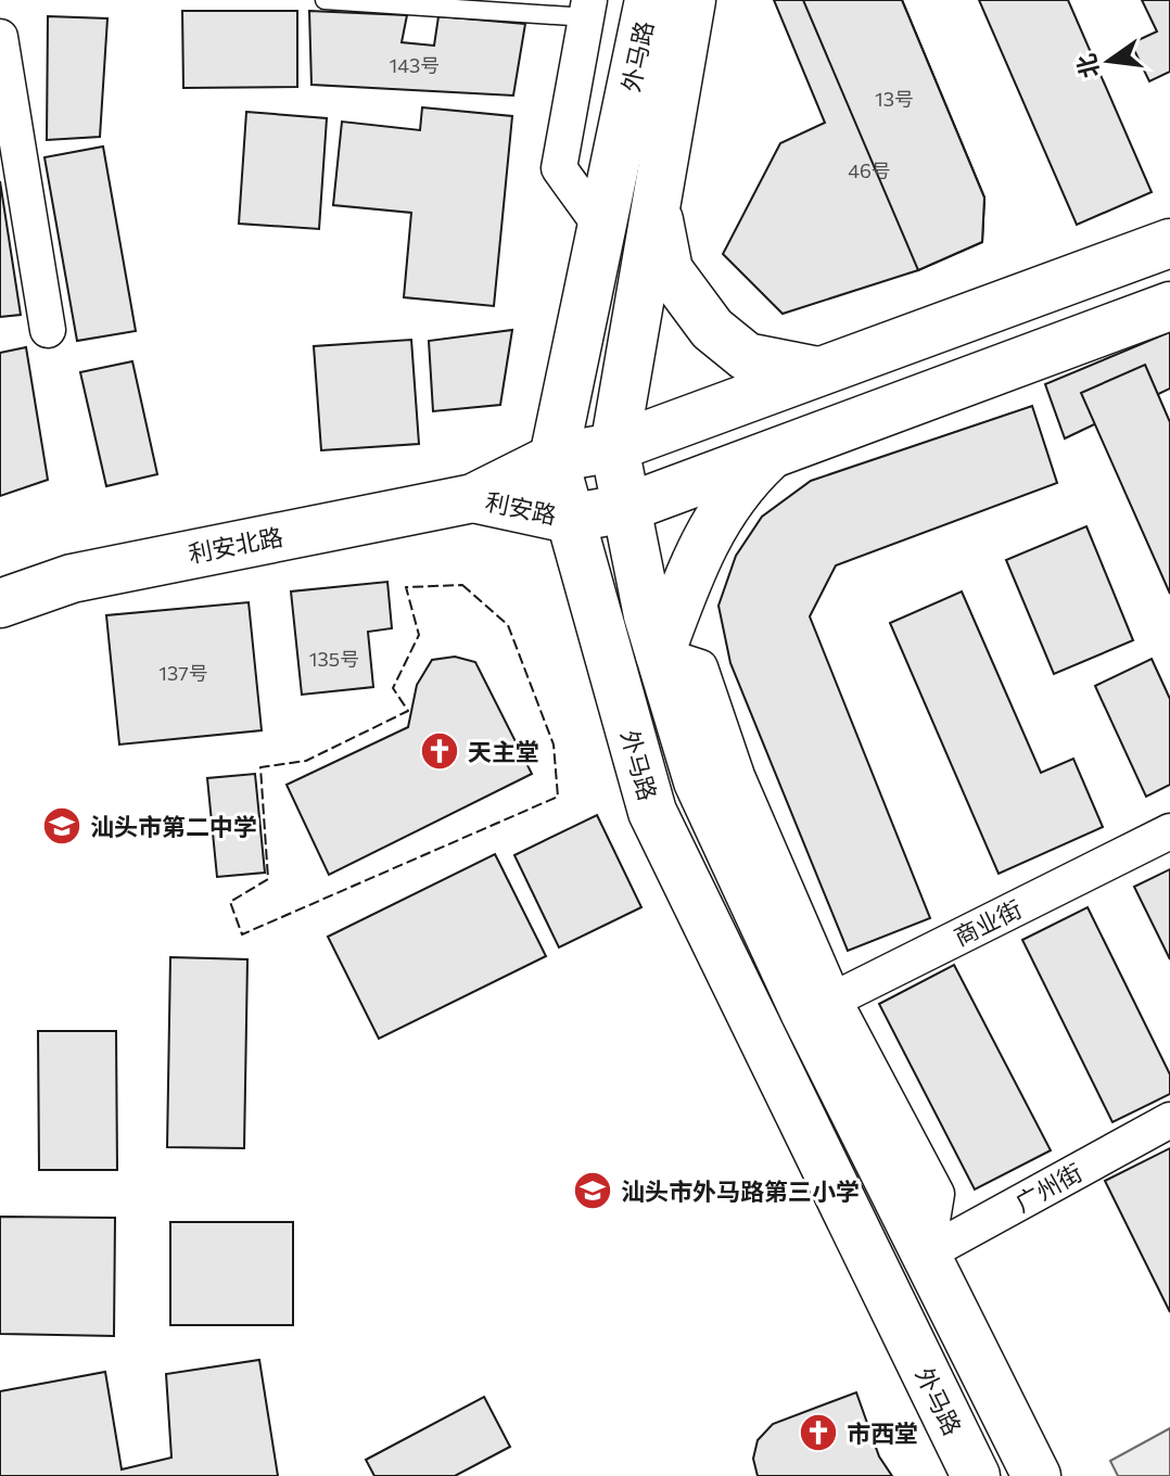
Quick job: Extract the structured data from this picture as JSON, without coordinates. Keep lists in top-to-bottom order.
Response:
{
  "streets": {
    "street": [
      "外马路",
      "利安路",
      "利安北路",
      "商业街",
      "广州街"
    ]
  },
  "crossings": [
    ["外马路", "利安路"],
    ["外马路", "商业街"],
    ["外马路", "广州街"],
    ["利安路", "利安北路"]
  ],
  "places": {
    "church": ["天主堂", "市西堂"],
    "school or university": ["汕头市第二中学", "汕头市外马路第三小学"]
  },
  "house_numbers": [
    "143号",
    "13号",
    "46号",
    "135号",
    "137号"
  ],
  "north": "left"
}
